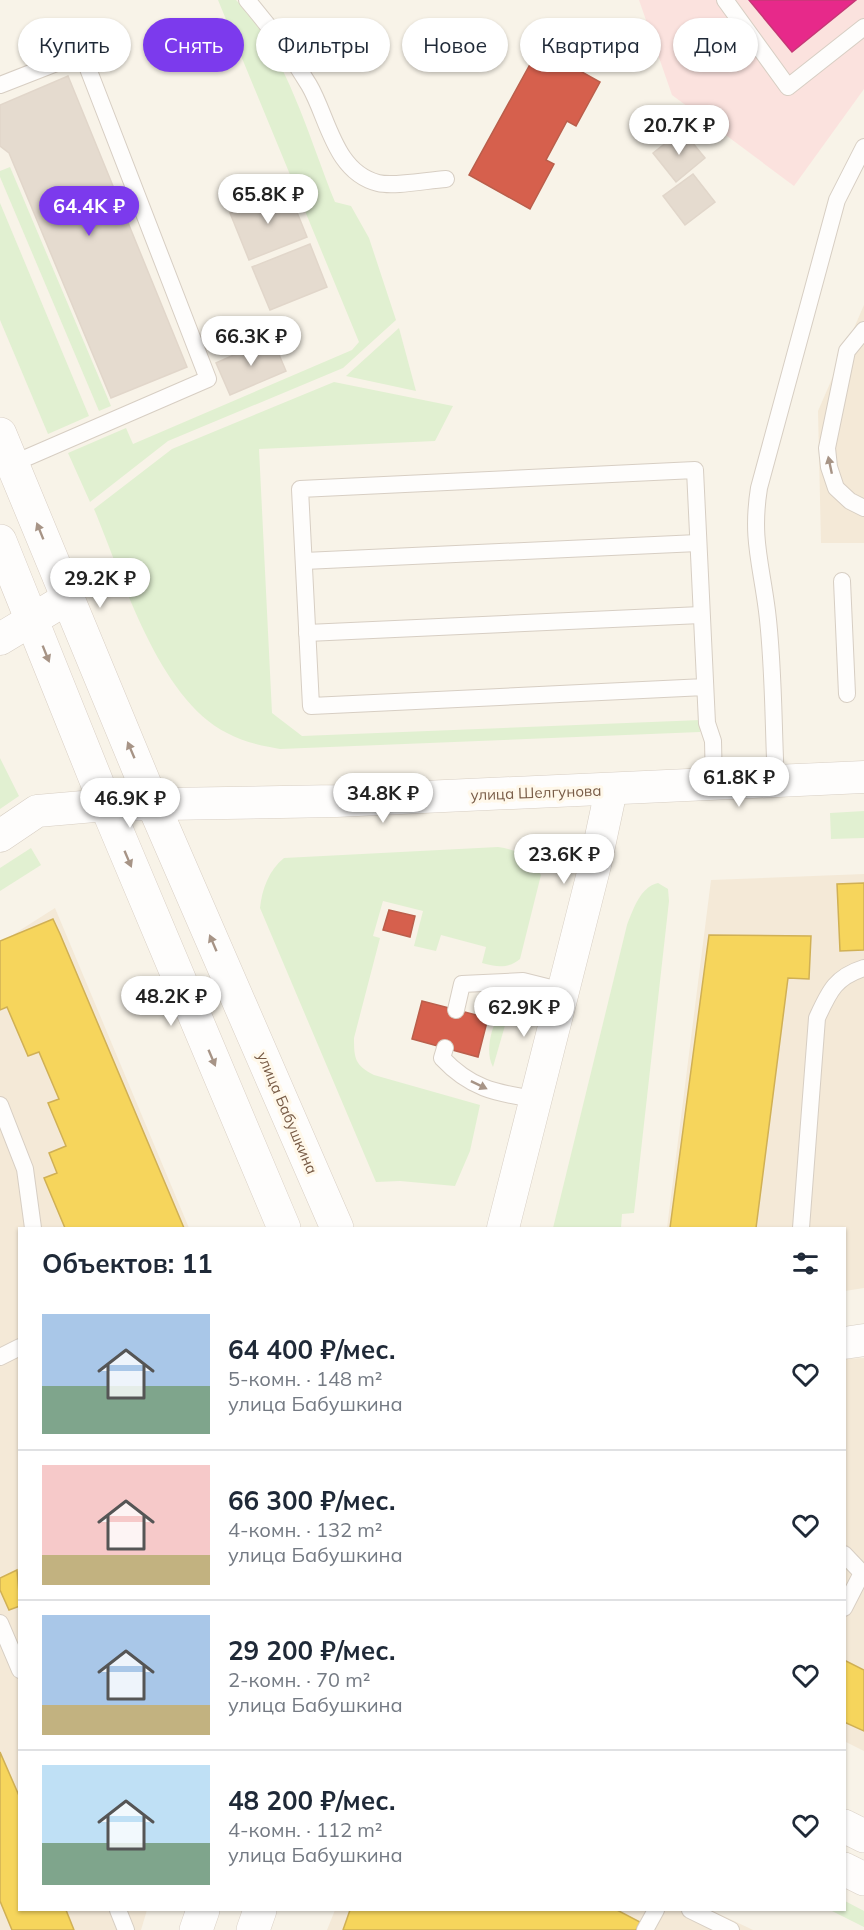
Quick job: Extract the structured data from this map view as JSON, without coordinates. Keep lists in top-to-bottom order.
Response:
{
  "streets": {
    "main road": ["улица Бабушкина"],
    "street": ["улица Шелгунова"]
  },
  "crossings": [
    ["улица Шелгунова", "улица Бабушкина"]
  ],
  "page": {
    "chip": [
      "Купить",
      "Снять",
      "Фильтры",
      "Новое",
      "Квартира",
      "Дом"
    ],
    "price": [
      "20.7K ₽",
      "65.8K ₽",
      "64.4K ₽",
      "66.3K ₽",
      "29.2K ₽",
      "61.8K ₽",
      "34.8K ₽",
      "46.9K ₽",
      "23.6K ₽",
      "48.2K ₽",
      "62.9K ₽"
    ],
    "heading": "Объектов: 11",
    "list": [
      {
        "name": "64 400 ₽/мес.",
        "note": "5-комн. · 148 m² · улица Бабушкина"
      },
      {
        "name": "66 300 ₽/мес.",
        "note": "4-комн. · 132 m² · улица Бабушкина"
      },
      {
        "name": "29 200 ₽/мес.",
        "note": "2-комн. · 70 m² · улица Бабушкина"
      },
      {
        "name": "48 200 ₽/мес.",
        "note": "4-комн. · 112 m² · улица Бабушкина"
      }
    ]
  }
}
